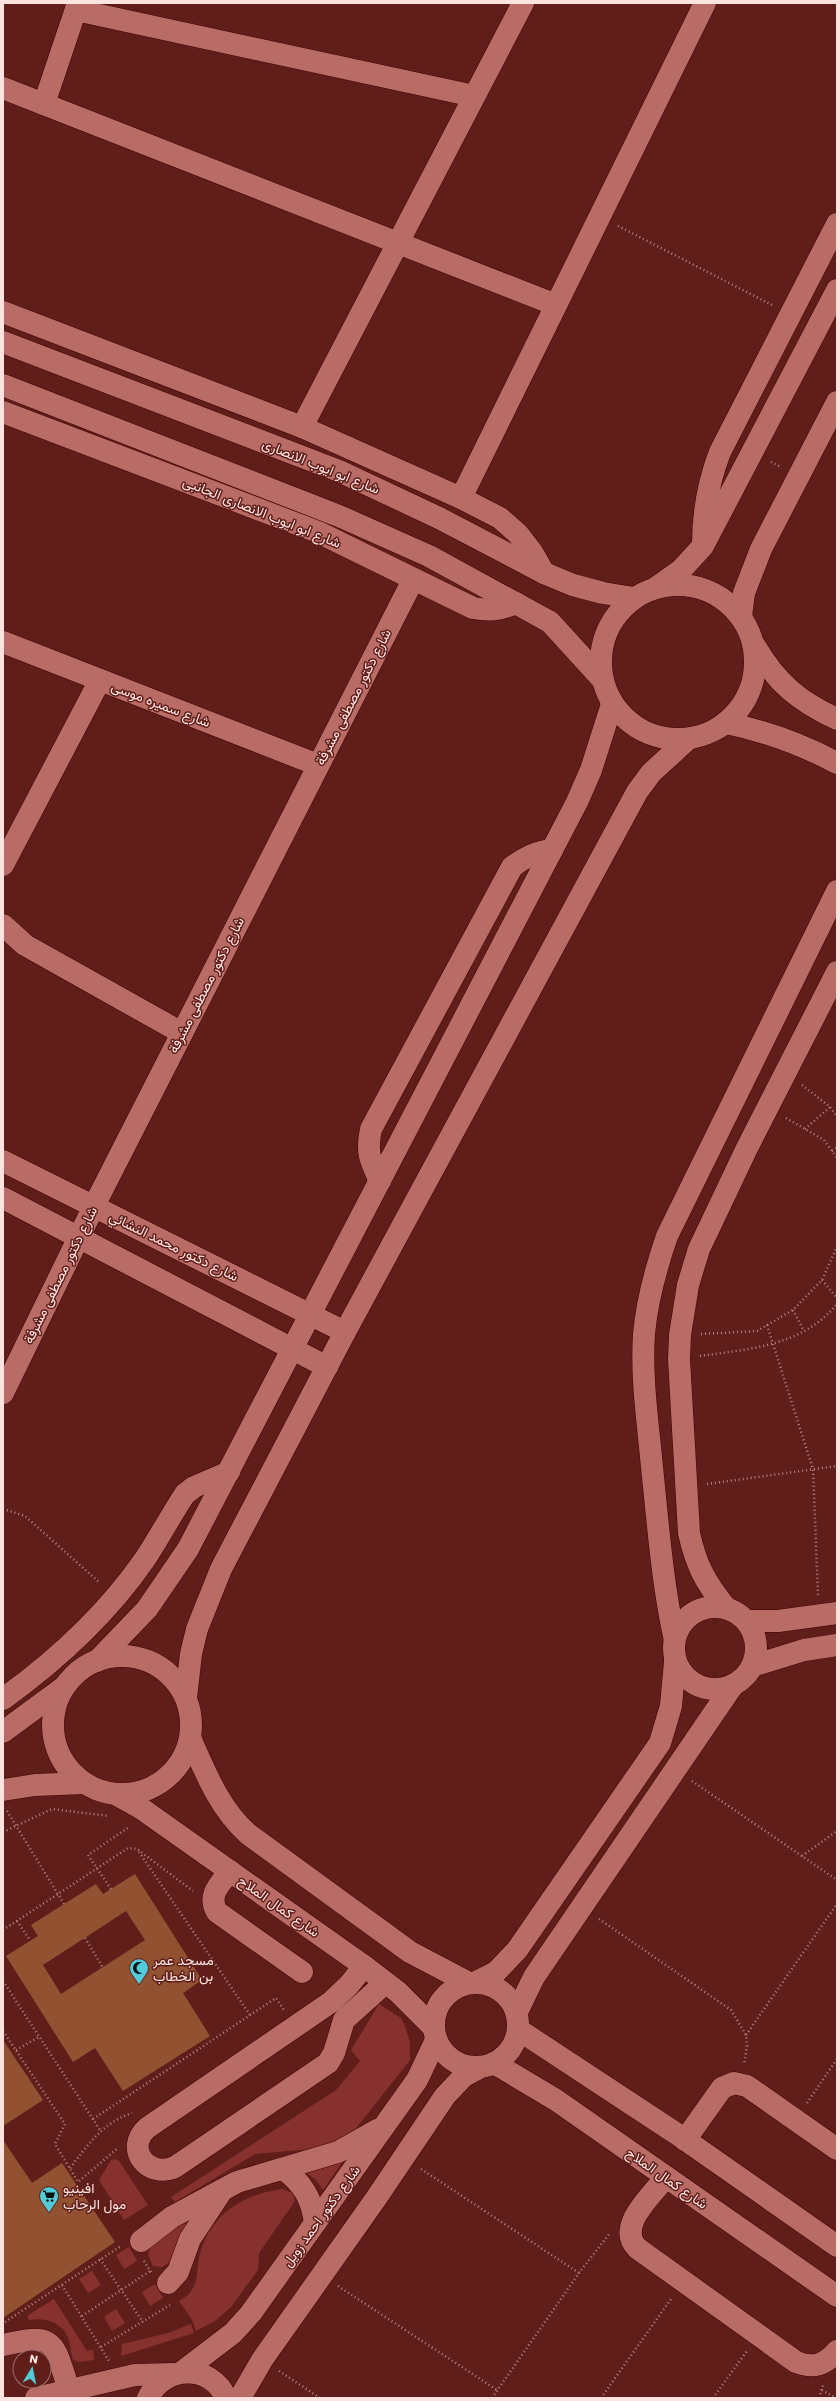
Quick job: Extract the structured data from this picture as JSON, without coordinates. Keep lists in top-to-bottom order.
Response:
{
  "streets": {
    "street": [
      "شارع ابو ايوب الانصارى",
      "شارع ابو ايوب الانصارى الجانبى",
      "شارع دكتور مصطفى مشرفة",
      "شارع سميره موسى",
      "شارع دكتور محمد النشائي",
      "شارع كمال الملاح",
      "شارع دكتور احمد زويل"
    ]
  },
  "crossings": [
    ["شارع ابو ايوب الانصارى الجانبى", "شارع دكتور مصطفى مشرفة"],
    ["شارع دكتور مصطفى مشرفة", "شارع سميره موسى"],
    ["شارع دكتور مصطفى مشرفة", "شارع دكتور محمد النشائي"],
    ["شارع كمال الملاح", "شارع دكتور احمد زويل"]
  ],
  "places": {
    "mosque": ["مسجد عمر بن الخطاب"],
    "supermarket": ["افينيو مول الرحاب"]
  },
  "north": "top"
}
